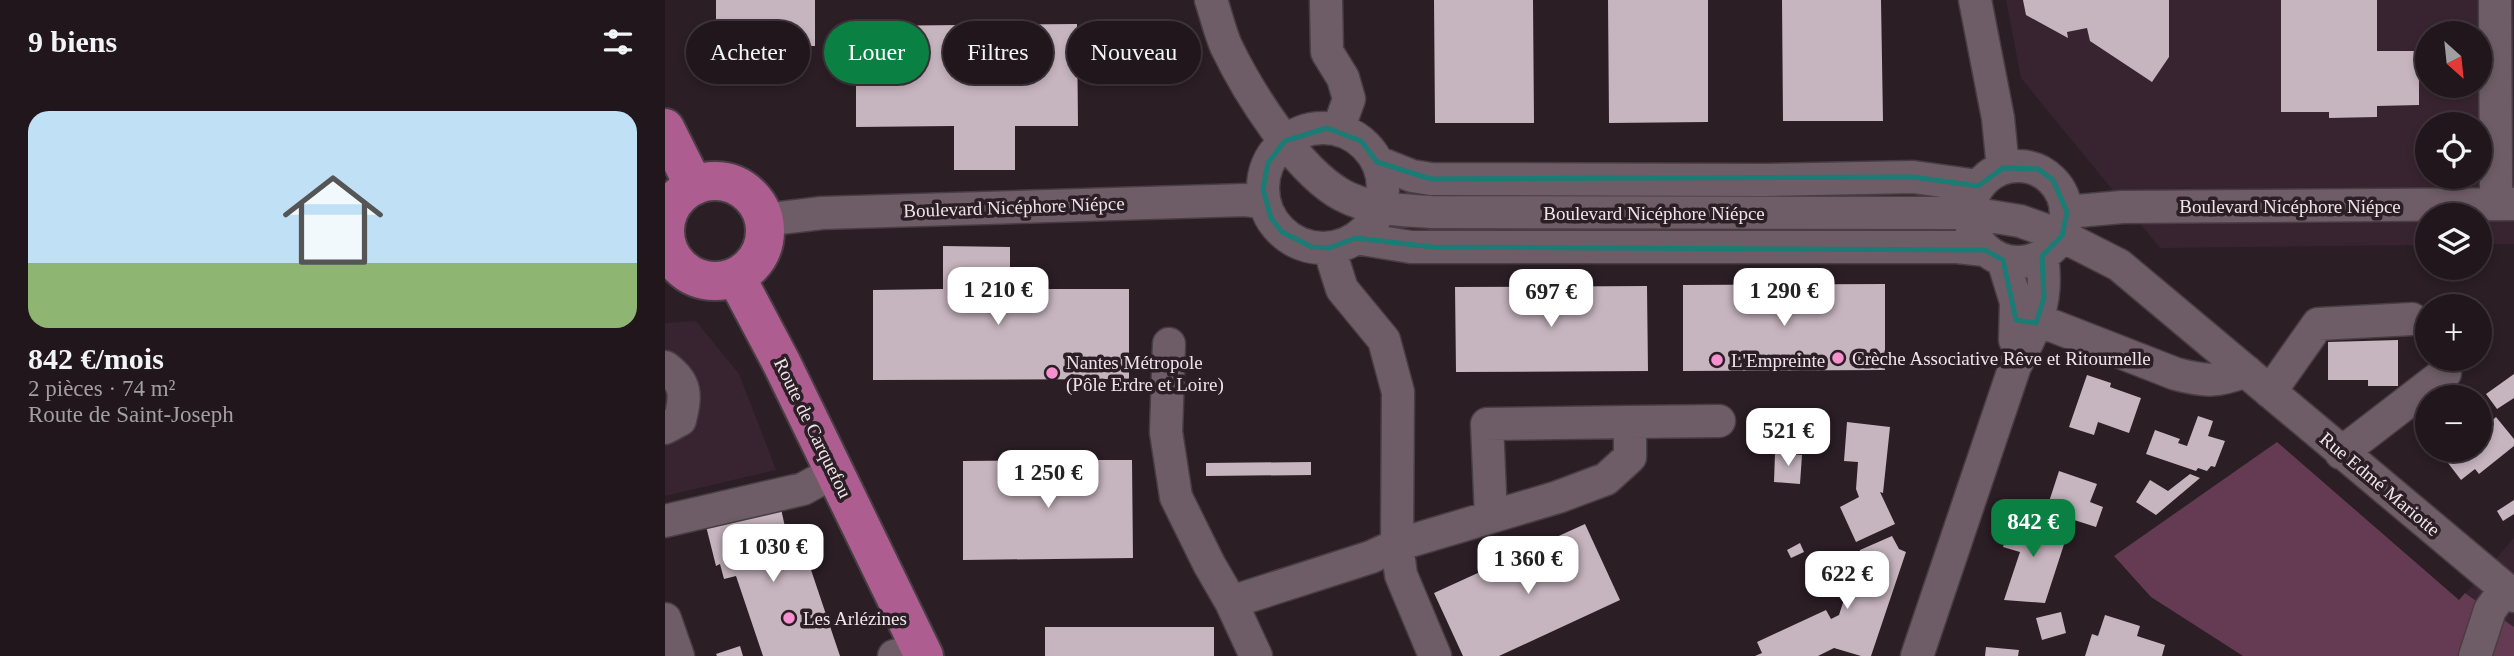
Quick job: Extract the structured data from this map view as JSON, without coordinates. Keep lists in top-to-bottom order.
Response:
{
  "streets": {
    "main road": ["Route de Carquefou"],
    "street": ["Boulevard Nicéphore Niépce", "Rue Edmé Mariotte"]
  },
  "crossings": [
    ["Boulevard Nicéphore Niépce", "Route de Carquefou"],
    ["Boulevard Nicéphore Niépce", "Rue Edmé Mariotte"]
  ],
  "places": [
    "Crèche Associative Rêve et Ritournelle",
    "L'Empreinte",
    "Nantes Métropole (Pôle Erdre et Loire)",
    "Les Arlézines"
  ],
  "north": "bottom right",
  "page": {
    "heading": "9 biens",
    "map_buttons": ["+", "−"],
    "chip": [
      "Acheter",
      "Louer",
      "Filtres",
      "Nouveau"
    ],
    "list": [
      {
        "name": "842 €/mois",
        "note": "2 pièces · 74 m² · Route de Saint-Joseph"
      }
    ],
    "price": [
      "1 210 €",
      "1 290 €",
      "697 €",
      "521 €",
      "1 250 €",
      "842 €",
      "1 030 €",
      "1 360 €",
      "622 €"
    ]
  }
}
